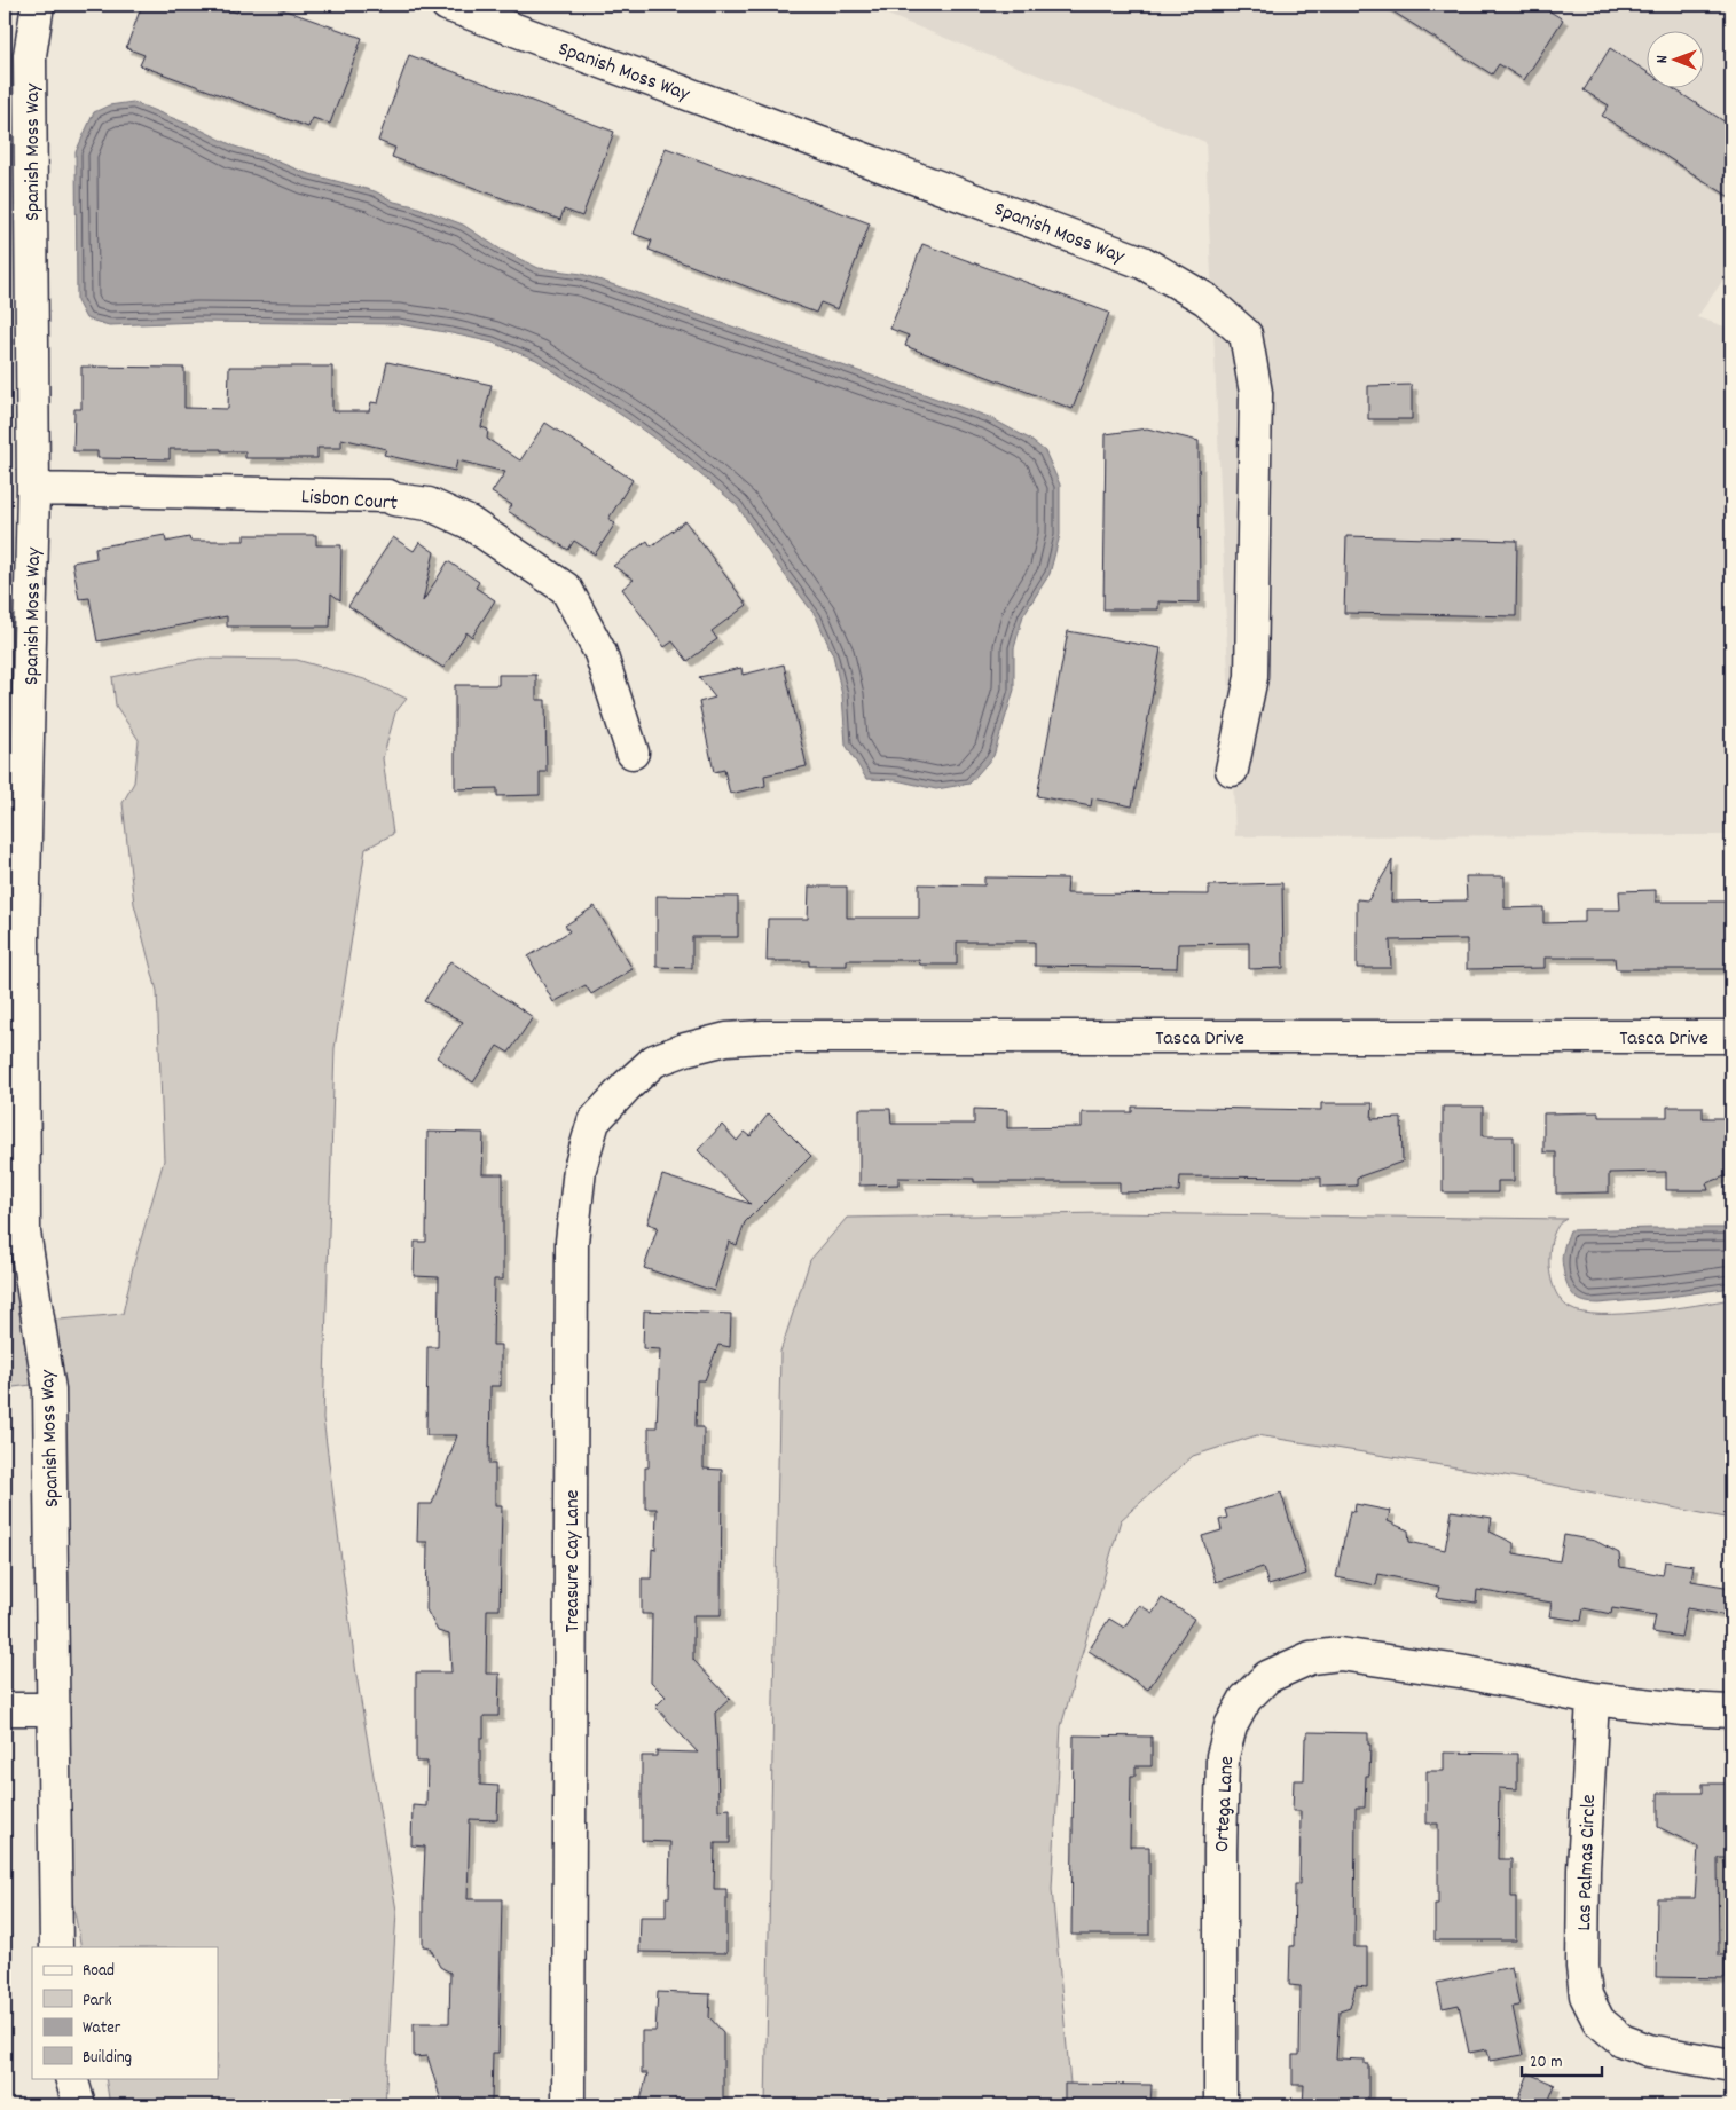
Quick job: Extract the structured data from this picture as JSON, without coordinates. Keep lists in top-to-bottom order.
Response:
{
  "streets": {
    "street": [
      "Spanish Moss Way",
      "Lisbon Court",
      "Tasca Drive",
      "Treasure Cay Lane",
      "Ortega Lane",
      "Las Palmas Circle"
    ]
  },
  "crossings": [
    ["Spanish Moss Way", "Lisbon Court"],
    ["Tasca Drive", "Treasure Cay Lane"],
    ["Ortega Lane", "Las Palmas Circle"]
  ],
  "legend": [
    "Road",
    "Park",
    "Water",
    "Building"
  ],
  "scale_bar": "20 m",
  "north": "left"
}
